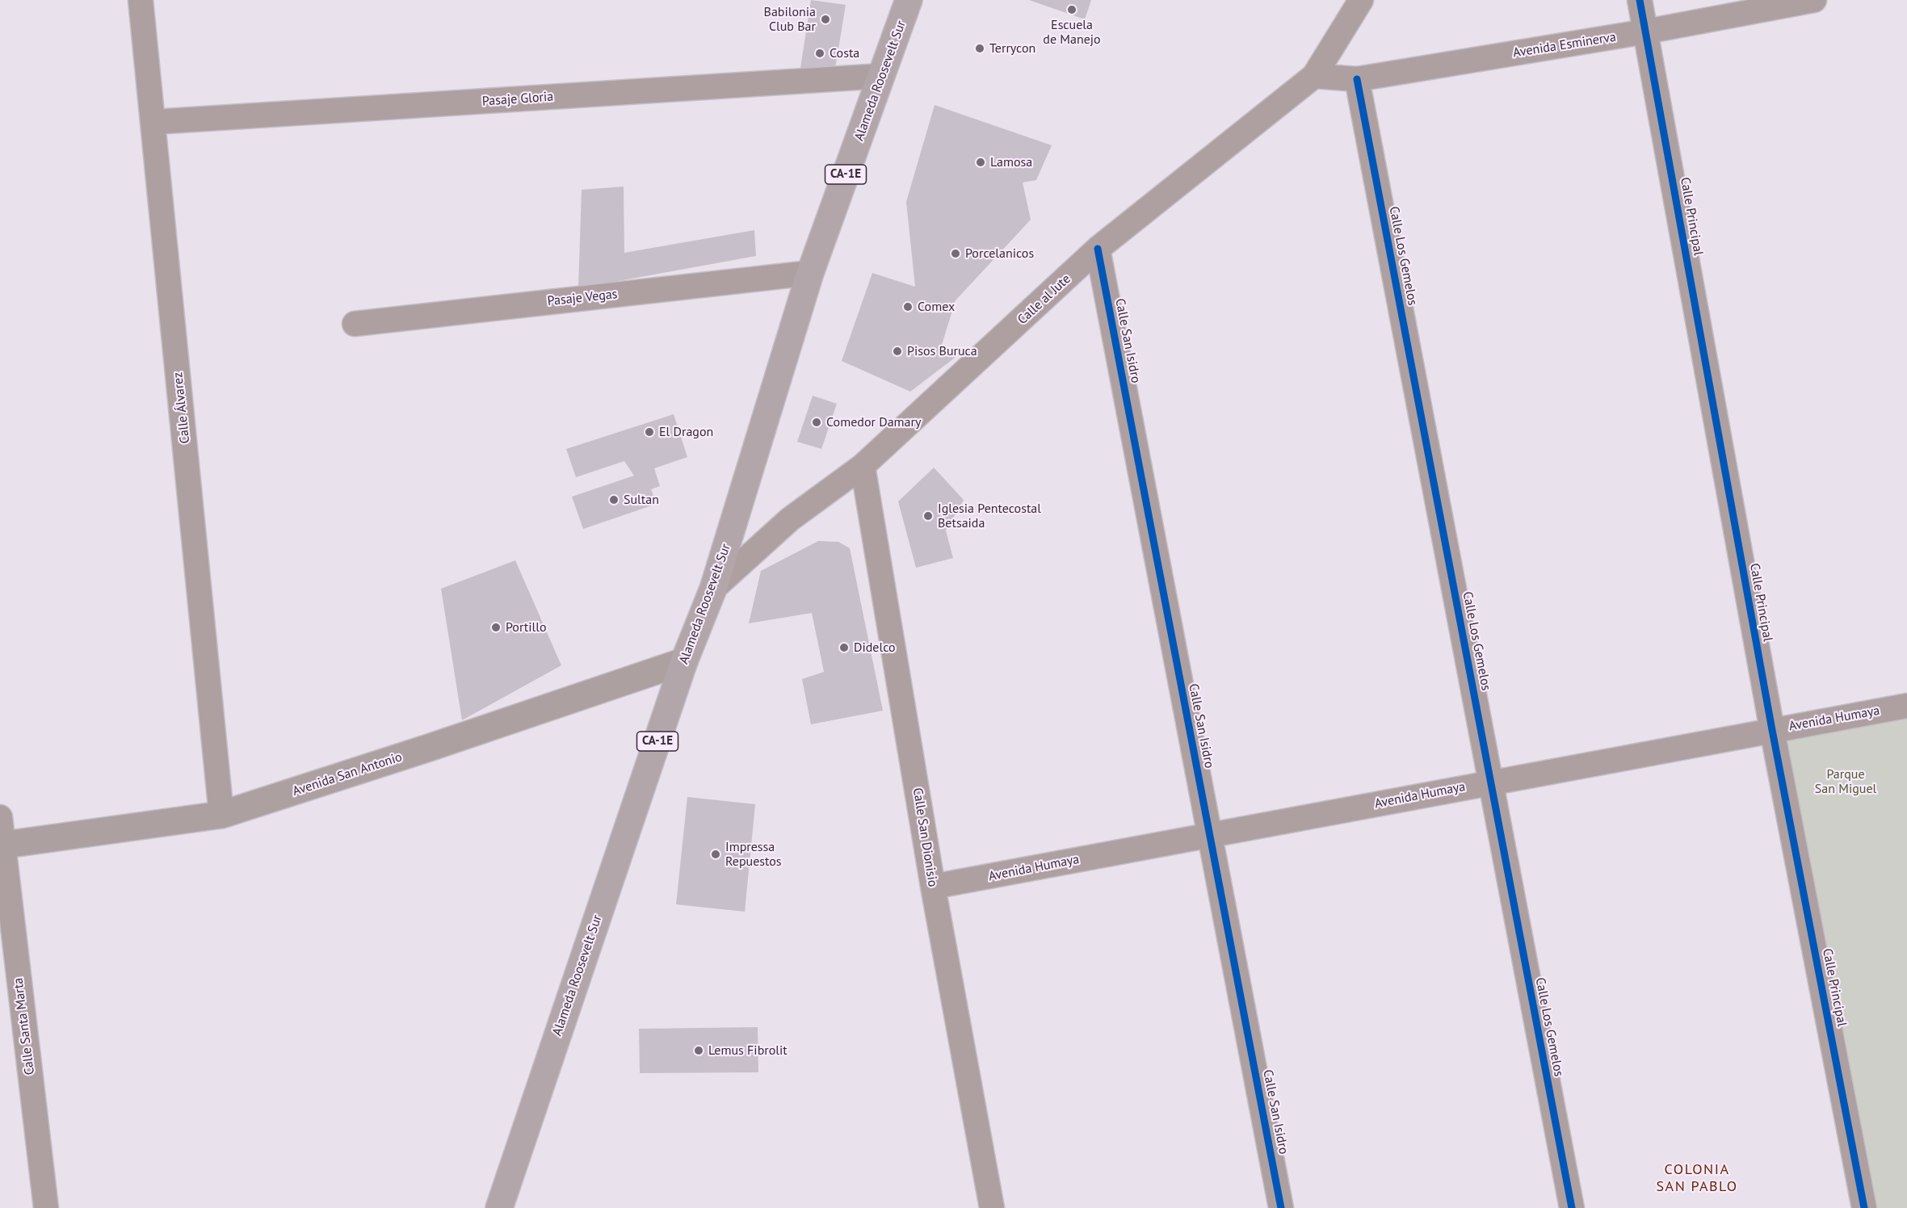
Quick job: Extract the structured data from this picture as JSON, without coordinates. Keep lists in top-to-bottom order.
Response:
{
  "streets": {
    "highway": ["Alameda Roosevelt Sur", "CA-1E"],
    "street": [
      "Avenida Esminerva",
      "Pasaje Gloria",
      "Calle Principal",
      "Calle Los Gemelos",
      "Pasaje Vegas",
      "Calle al Jute",
      "Calle San Isidro",
      "Calle Álvarez",
      "Avenida Humaya",
      "Avenida San Antonio",
      "Calle San Dionisio",
      "Calle Santa Marta"
    ]
  },
  "crossings": [
    ["Avenida Esminerva", "Calle Principal"],
    ["Avenida Esminerva", "Calle Los Gemelos"],
    ["Avenida Esminerva", "Calle al Jute"],
    ["Alameda Roosevelt Sur", "Pasaje Gloria"],
    ["Alameda Roosevelt Sur", "Pasaje Vegas"],
    ["Alameda Roosevelt Sur", "Calle al Jute"],
    ["Alameda Roosevelt Sur", "Avenida San Antonio"],
    ["Pasaje Gloria", "Calle Álvarez"],
    ["Calle Principal", "Avenida Humaya"],
    ["Calle Los Gemelos", "Avenida Humaya"],
    ["Calle al Jute", "Calle San Isidro"],
    ["Calle al Jute", "Calle San Dionisio"],
    ["Calle San Isidro", "Avenida Humaya"],
    ["Calle Álvarez", "Avenida San Antonio"],
    ["Avenida Humaya", "Calle San Dionisio"],
    ["Avenida San Antonio", "Calle Santa Marta"]
  ],
  "districts": ["COLONIA SAN PABLO"],
  "parks": ["Parque San Miguel"],
  "places": [
    "Escuela de Manejo",
    "Babilonia Club Bar",
    "Terrycon",
    "Costa",
    "Lamosa",
    "Porcelanicos",
    "Comex",
    "Pisos Buruca",
    "Comedor Damary",
    "El Dragon",
    "Sultan",
    "Iglesia Pentecostal Betsaida",
    "Portillo",
    "Didelco",
    "Impressa Repuestos",
    "Lemus Fibrolit"
  ]
}
